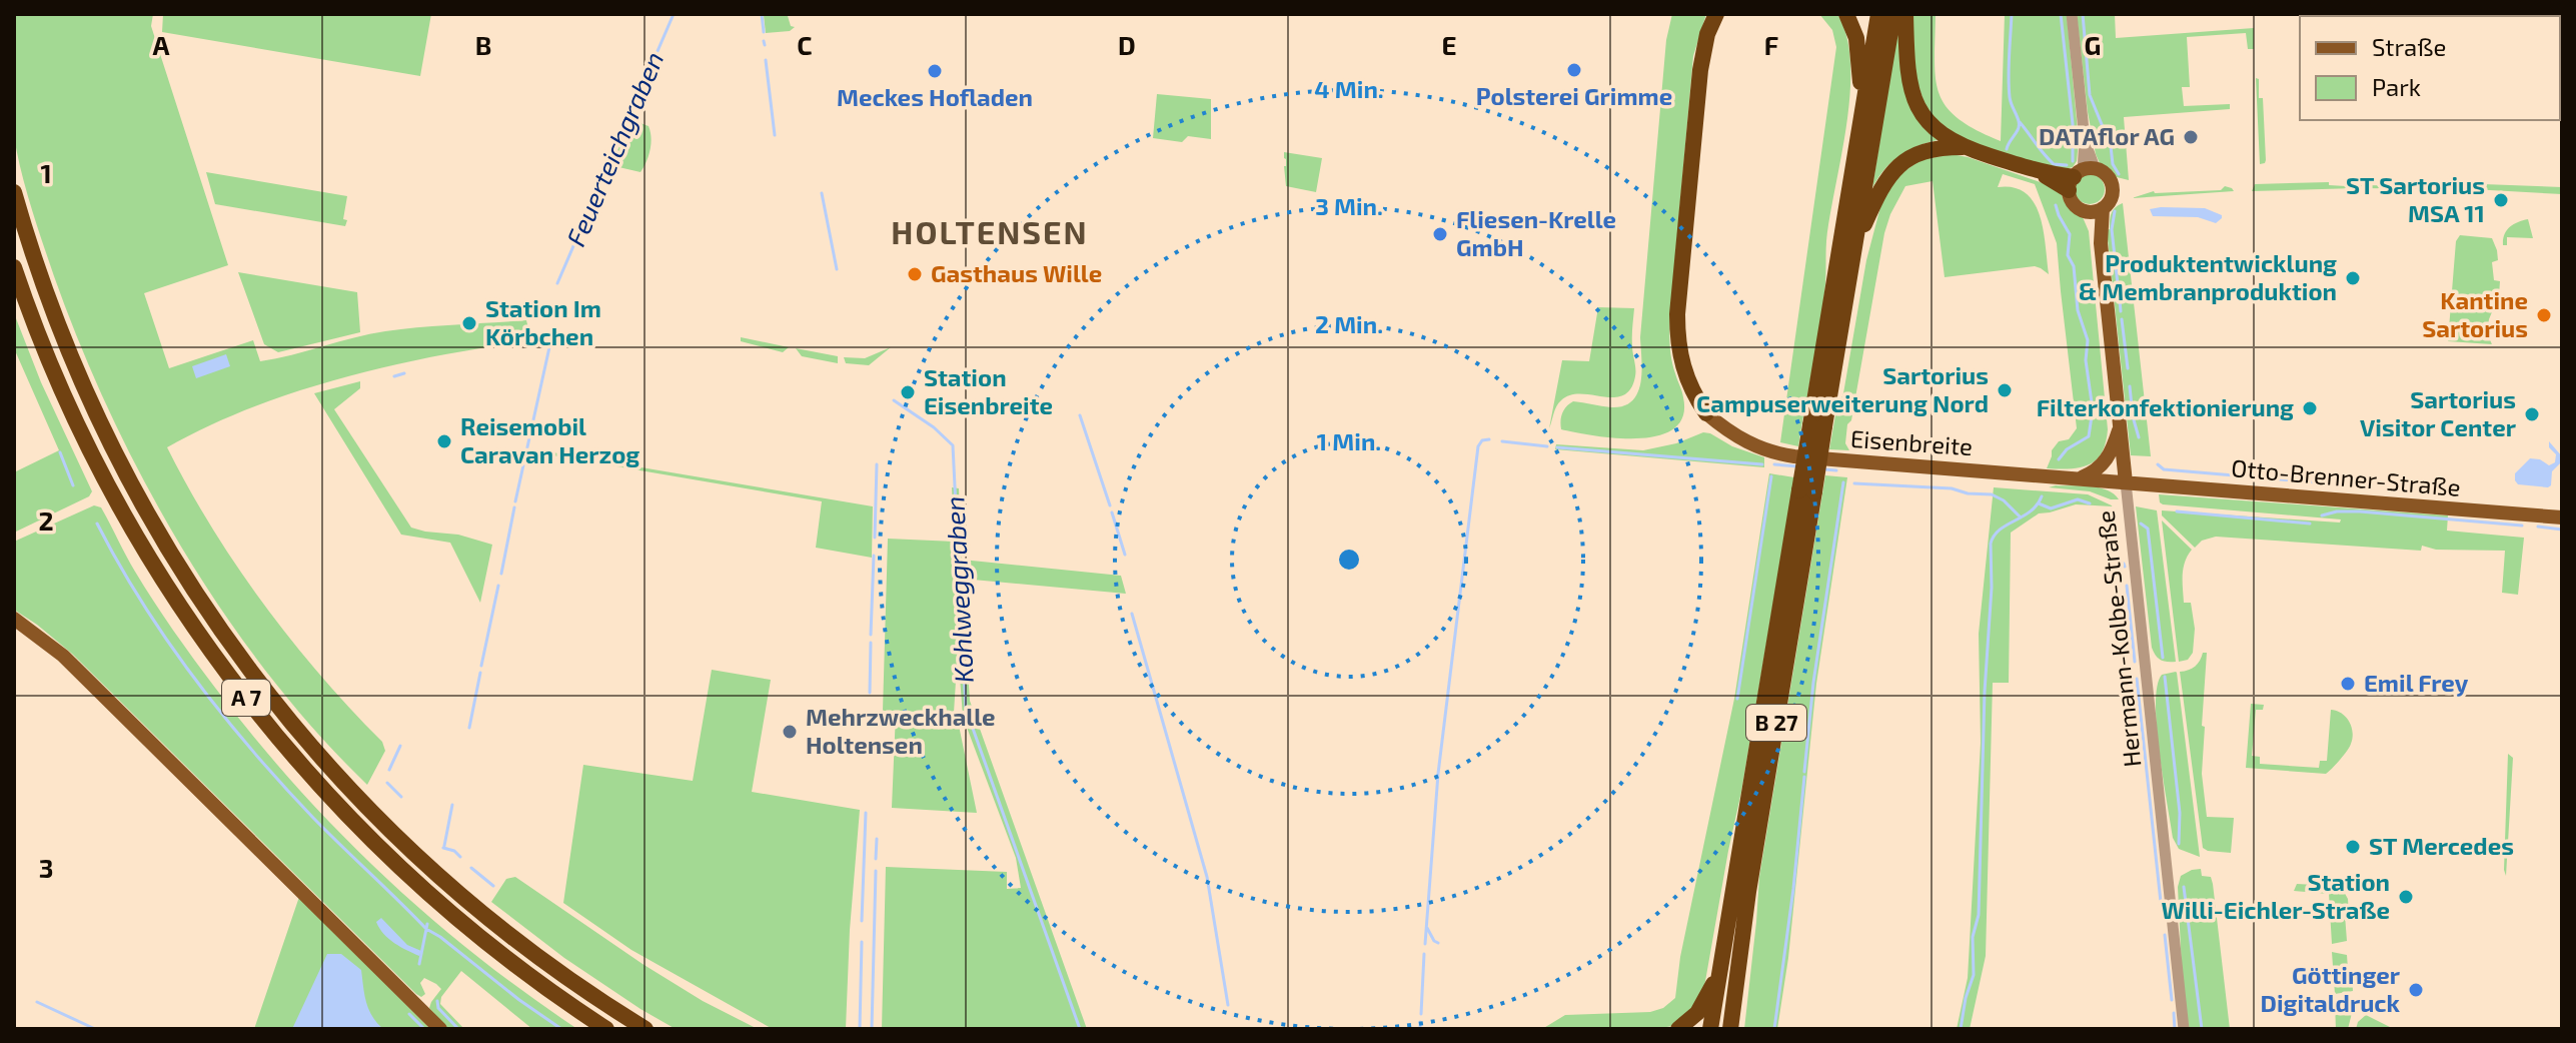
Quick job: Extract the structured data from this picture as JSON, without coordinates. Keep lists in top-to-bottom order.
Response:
{
  "streets": {
    "highway": ["A 7", "B 27"],
    "main road": ["Eisenbreite", "Otto-Brenner-Straße", "Hermann-Kolbe-Straße"]
  },
  "crossings": [
    ["Eisenbreite", "Otto-Brenner-Straße"],
    ["Eisenbreite", "Hermann-Kolbe-Straße"],
    ["Otto-Brenner-Straße", "Hermann-Kolbe-Straße"]
  ],
  "districts": ["HOLTENSEN"],
  "water": ["Feuerteichgraben", "Kohlweggraben"],
  "places": [
    "Polsterei Grimme",
    "Meckes Hofladen",
    "DATAflor AG",
    "ST Sartorius MSA 11",
    "Fliesen-Krelle GmbH",
    "Gasthaus Wille",
    "Produktentwicklung & Membranproduktion",
    "Kantine Sartorius",
    "Station Im Körbchen",
    "Sartorius Campuserweiterung Nord",
    "Station Eisenbreite",
    "Filterkonfektionierung",
    "Sartorius Visitor Center",
    "Reisemobil Caravan Herzog",
    "Emil Frey",
    "Mehrzweckhalle Holtensen",
    "ST Mercedes",
    "Station Willi-Eichler-Straße",
    "Göttinger Digitaldruck"
  ],
  "legend": ["Straße", "Park"],
  "grid": {
    "columns": [
      "A",
      "B",
      "C",
      "D",
      "E",
      "F",
      "G"
    ],
    "rows": ["1", "2", "3"]
  },
  "rings": [
    "4 Min.",
    "3 Min.",
    "2 Min.",
    "1 Min."
  ]
}
